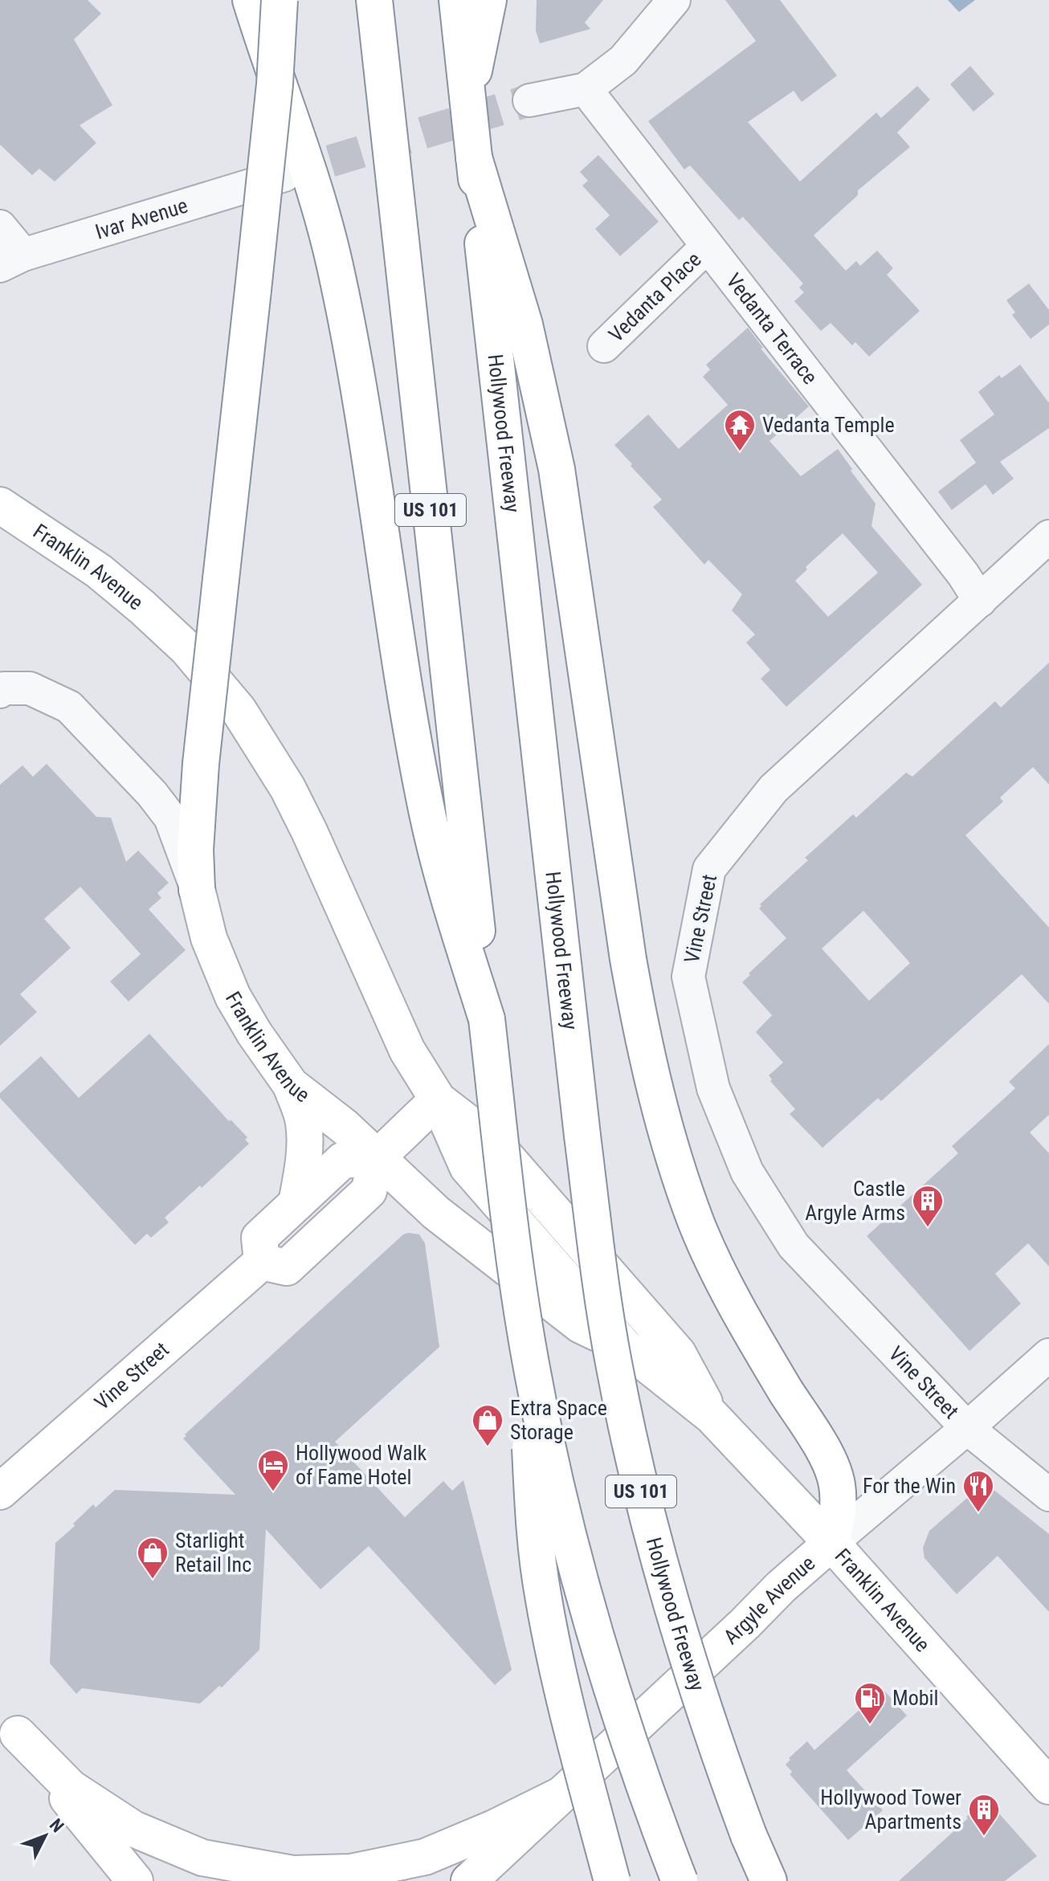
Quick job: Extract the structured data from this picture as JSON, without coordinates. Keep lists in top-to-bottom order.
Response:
{
  "streets": {
    "main road": [
      "Hollywood Freeway",
      "US 101",
      "Franklin Avenue",
      "Vine Street",
      "Argyle Avenue"
    ],
    "street": ["Ivar Avenue", "Vedanta Place", "Vedanta Terrace"]
  },
  "crossings": [
    ["Vedanta Place", "Vedanta Terrace"],
    ["Vedanta Terrace", "Vine Street"],
    ["Franklin Avenue", "Argyle Avenue"],
    ["Vine Street", "Argyle Avenue"]
  ],
  "places": {
    "temple": ["Vedanta Temple"],
    "building": ["Castle Argyle Arms", "Hollywood Tower Apartments"],
    "shop": ["Extra Space Storage", "Starlight Retail Inc"],
    "hotel": ["Hollywood Walk of Fame Hotel"],
    "restaurant": ["For the Win"],
    "fuel station": ["Mobil"]
  },
  "north": "top right"
}
